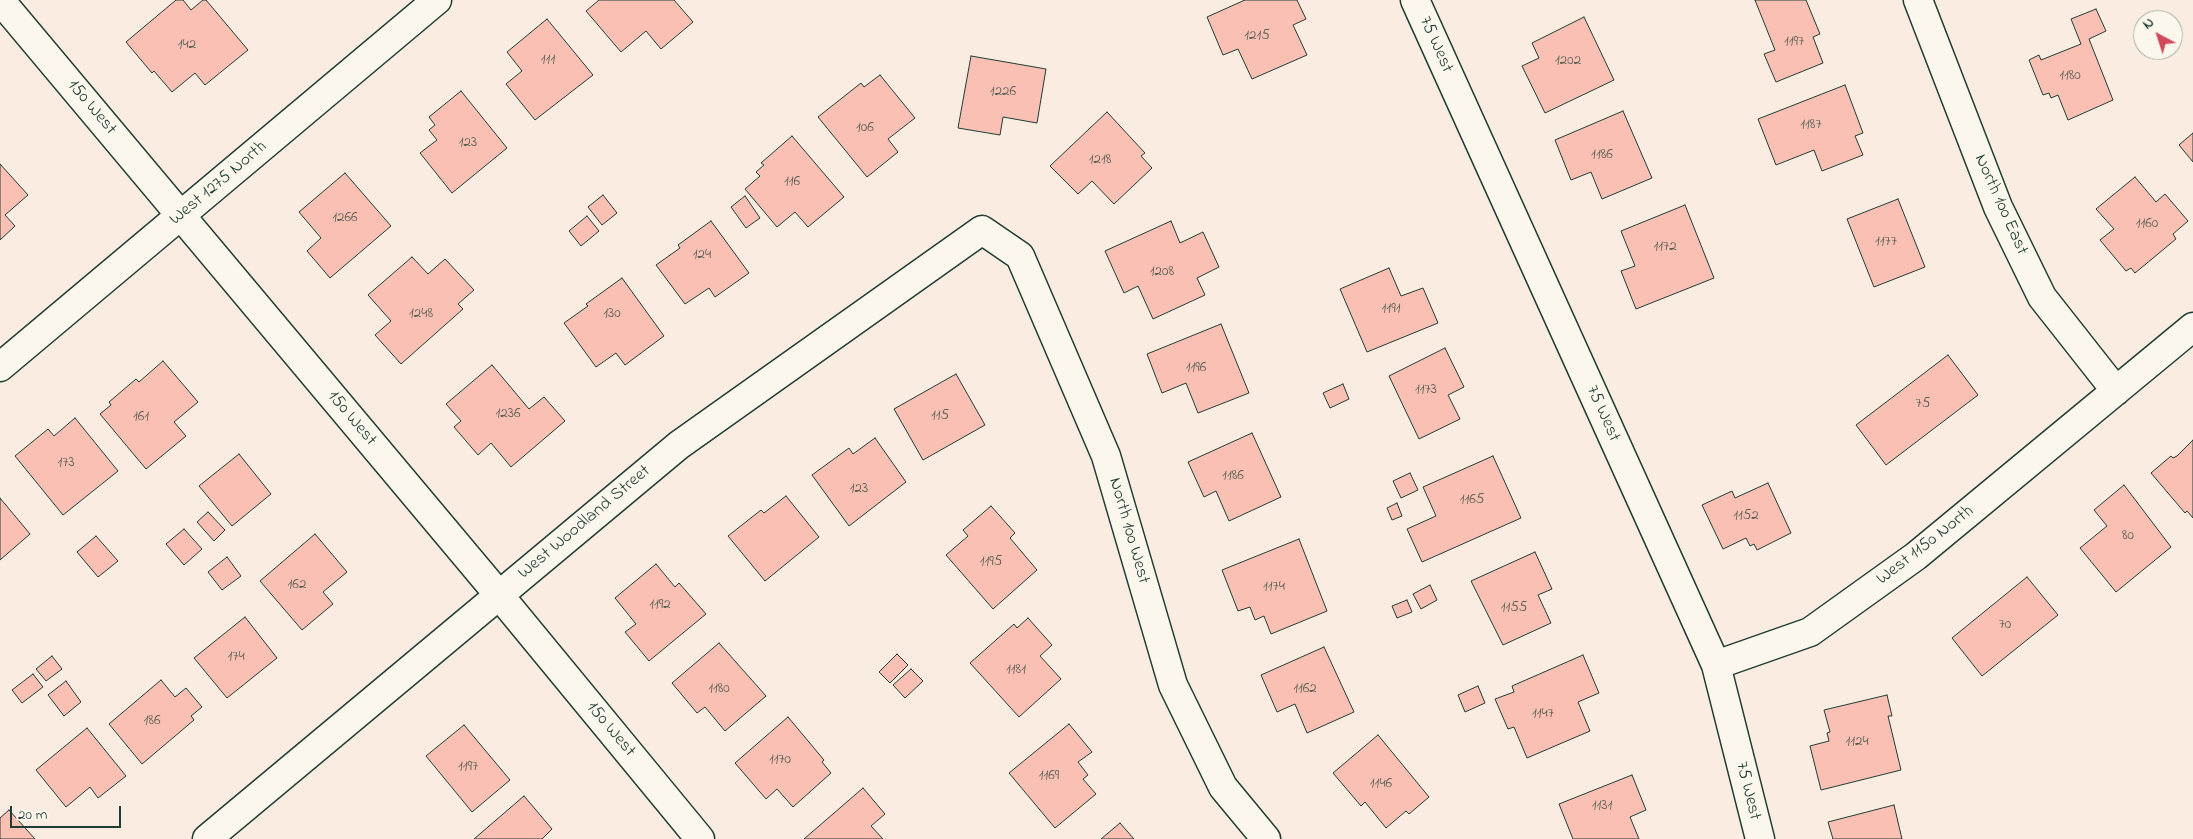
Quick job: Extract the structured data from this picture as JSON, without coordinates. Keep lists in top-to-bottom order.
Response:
{
  "streets": {
    "street": [
      "75 West",
      "150 West",
      "West 1275 North",
      "North 100 East",
      "West Woodland Street",
      "North 100 West",
      "West 1150 North"
    ]
  },
  "crossings": [
    ["75 West", "West 1150 North"],
    ["150 West", "West 1275 North"],
    ["150 West", "West Woodland Street"],
    ["North 100 East", "West 1150 North"],
    ["West Woodland Street", "North 100 West"]
  ],
  "house_numbers": [
    "1215",
    "1197",
    "142",
    "111",
    "1202",
    "1180",
    "1226",
    "1187",
    "106",
    "123",
    "1186",
    "1218",
    "116",
    "1266",
    "1160",
    "1177",
    "1172",
    "124",
    "1208",
    "1191",
    "1248",
    "130",
    "1196",
    "1173",
    "75",
    "1236",
    "115",
    "161",
    "173",
    "1186",
    "123",
    "1165",
    "1152",
    "80",
    "1195",
    "162",
    "1174",
    "1192",
    "1155",
    "70",
    "174",
    "1181",
    "1180",
    "1162",
    "1147",
    "186",
    "1124",
    "1170",
    "1197",
    "1169",
    "1146",
    "1131"
  ],
  "scale_bar": "20 m",
  "north": "top left"
}
